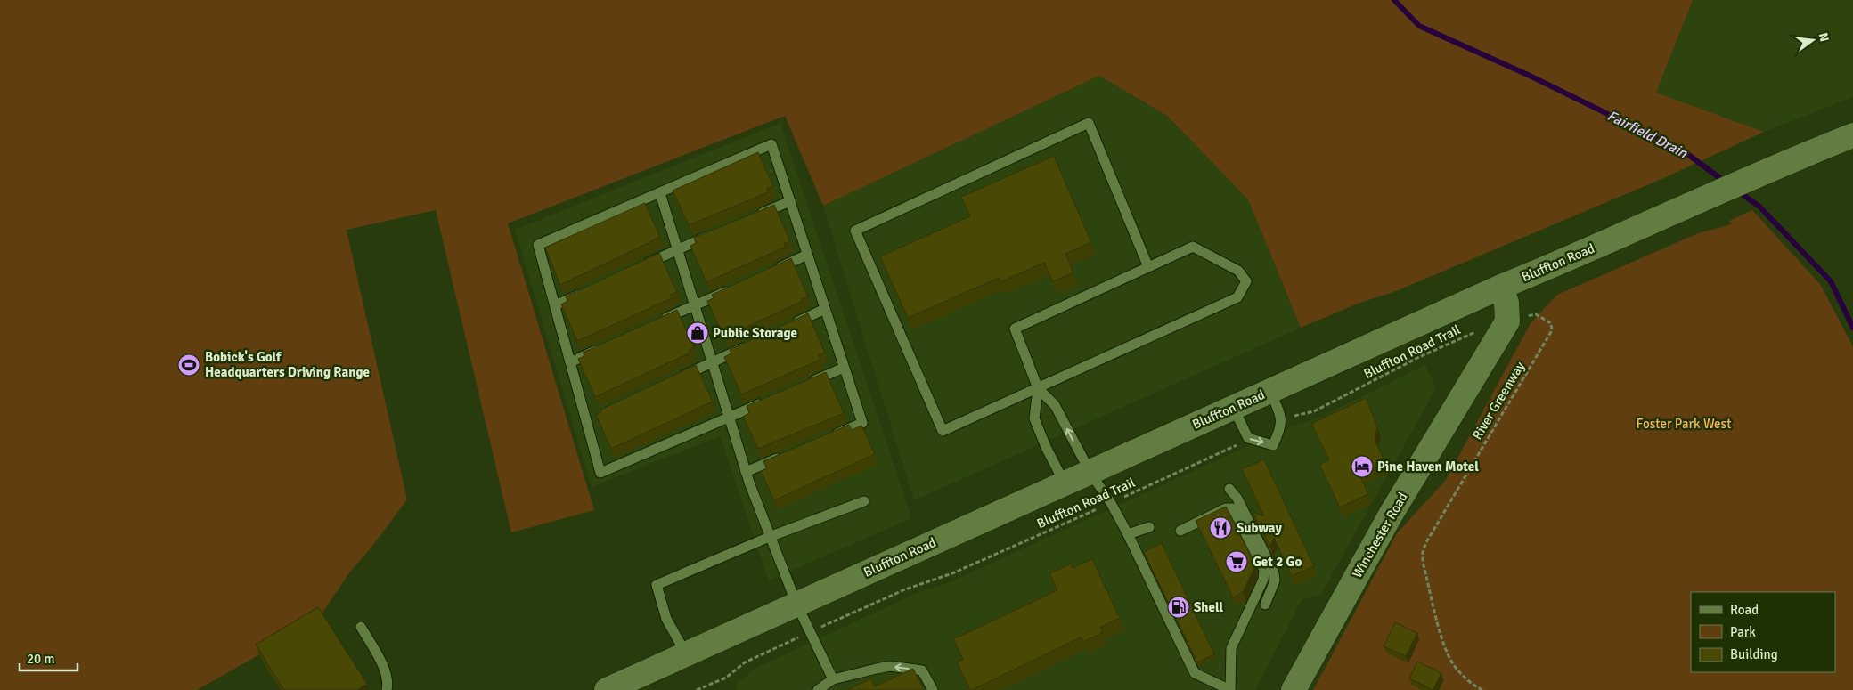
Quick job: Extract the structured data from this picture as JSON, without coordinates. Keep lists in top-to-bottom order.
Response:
{
  "streets": {
    "main road": ["Bluffton Road", "Winchester Road"],
    "path": ["Bluffton Road Trail", "River Greenway"]
  },
  "crossings": [
    ["Bluffton Road", "Winchester Road"]
  ],
  "water": ["Fairfield Drain"],
  "parks": ["Foster Park West"],
  "places": {
    "shop": ["Public Storage"],
    "sports": ["Bobick's Golf Headquarters Driving Range"],
    "hotel": ["Pine Haven Motel"],
    "restaurant": ["Subway"],
    "supermarket": ["Get 2 Go"],
    "fuel station": ["Shell"]
  },
  "legend": ["Road", "Park", "Building"],
  "scale_bar": "20 m",
  "north": "right"
}
